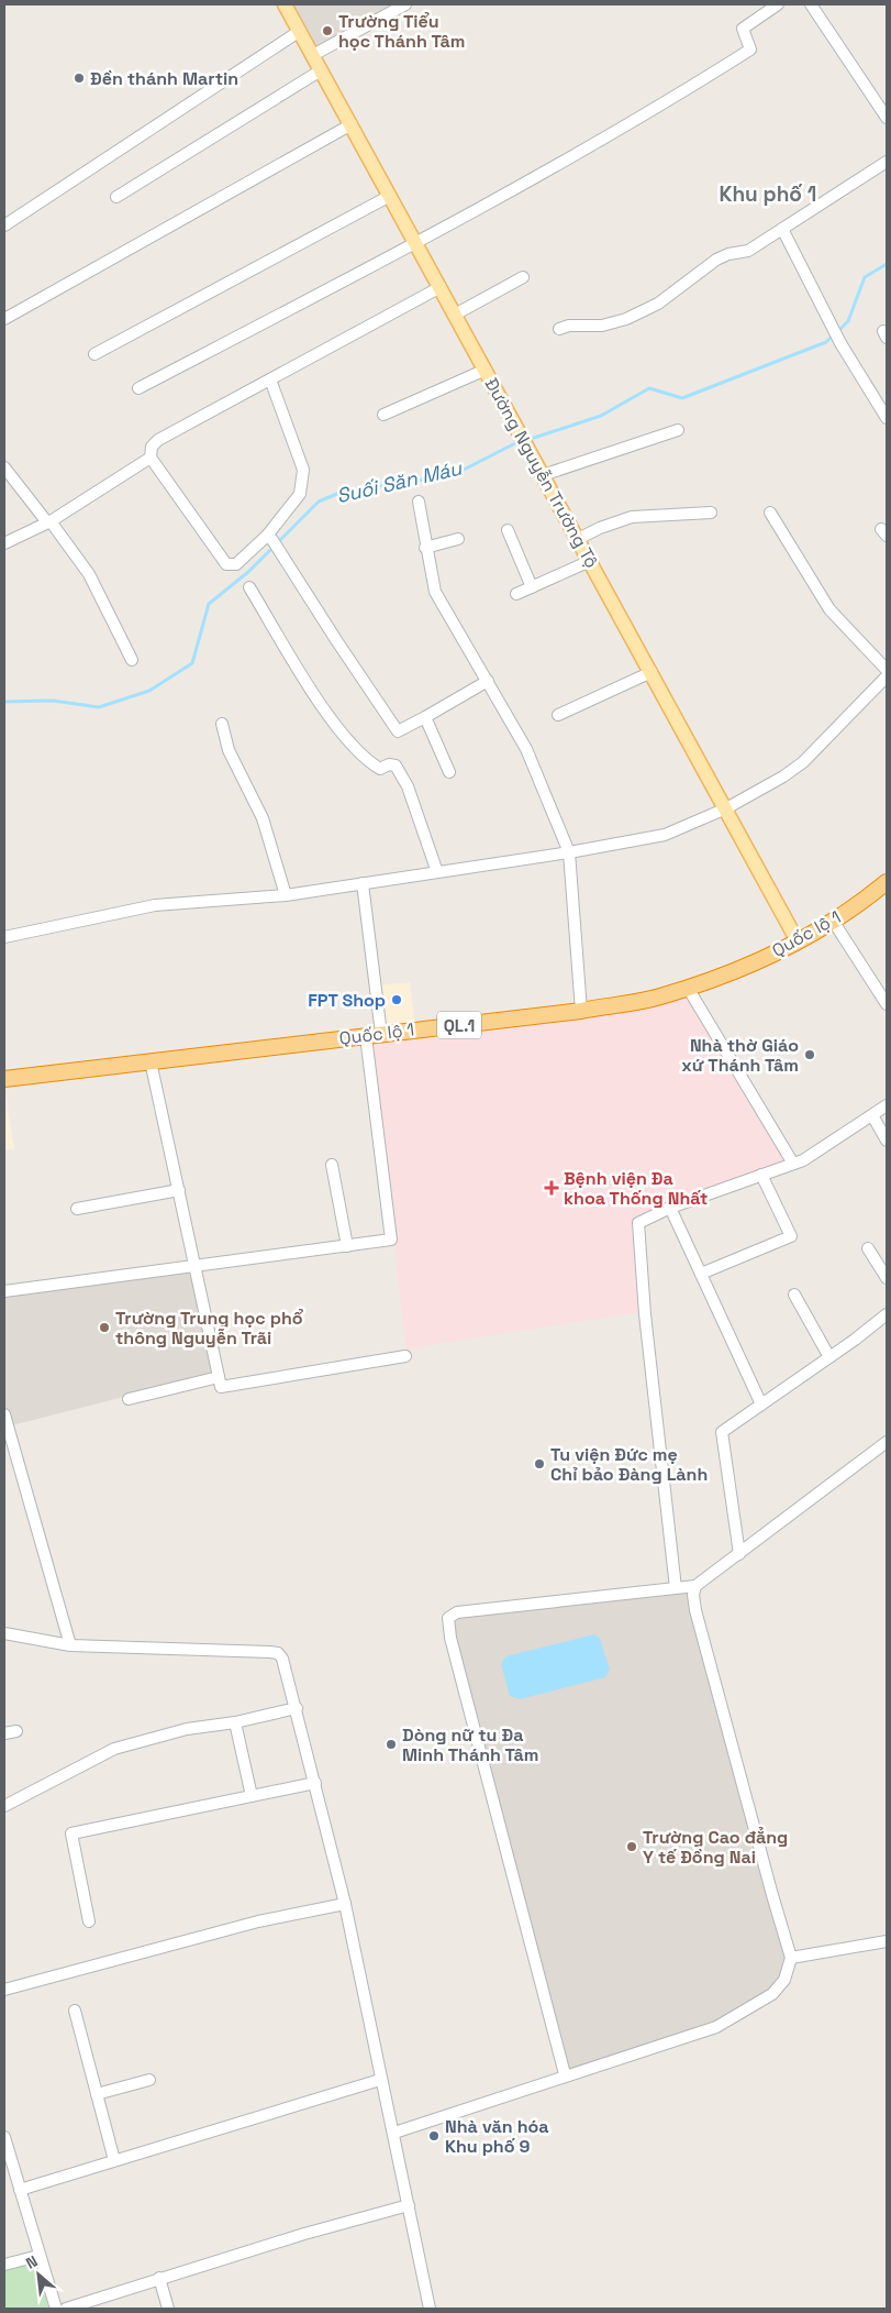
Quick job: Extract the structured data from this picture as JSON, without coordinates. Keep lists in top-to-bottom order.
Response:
{
  "streets": {
    "highway": ["Quốc lộ 1", "QL.1"],
    "main road": ["Đường Nguyễn Trường Tộ"]
  },
  "crossings": [
    ["Đường Nguyễn Trường Tộ", "Quốc lộ 1"]
  ],
  "districts": ["Khu phố 1"],
  "water": ["Suối Săn Máu"],
  "places": {
    "other": [
      "Trường Tiểu học Thánh Tâm",
      "Đền thánh Martin",
      "FPT Shop",
      "Nhà thờ Giáo xứ Thánh Tâm",
      "Trường Trung học phổ thông Nguyễn Trãi",
      "Tu viện Đức mẹ Chỉ bảo Đàng Lành",
      "Dòng nữ tu Đa Minh Thánh Tâm",
      "Trường Cao đẳng Y tế Đồng Nai",
      "Nhà văn hóa Khu phố 9"
    ],
    "health": ["Bệnh viện Đa khoa Thống Nhất"]
  },
  "north": "top left"
}
